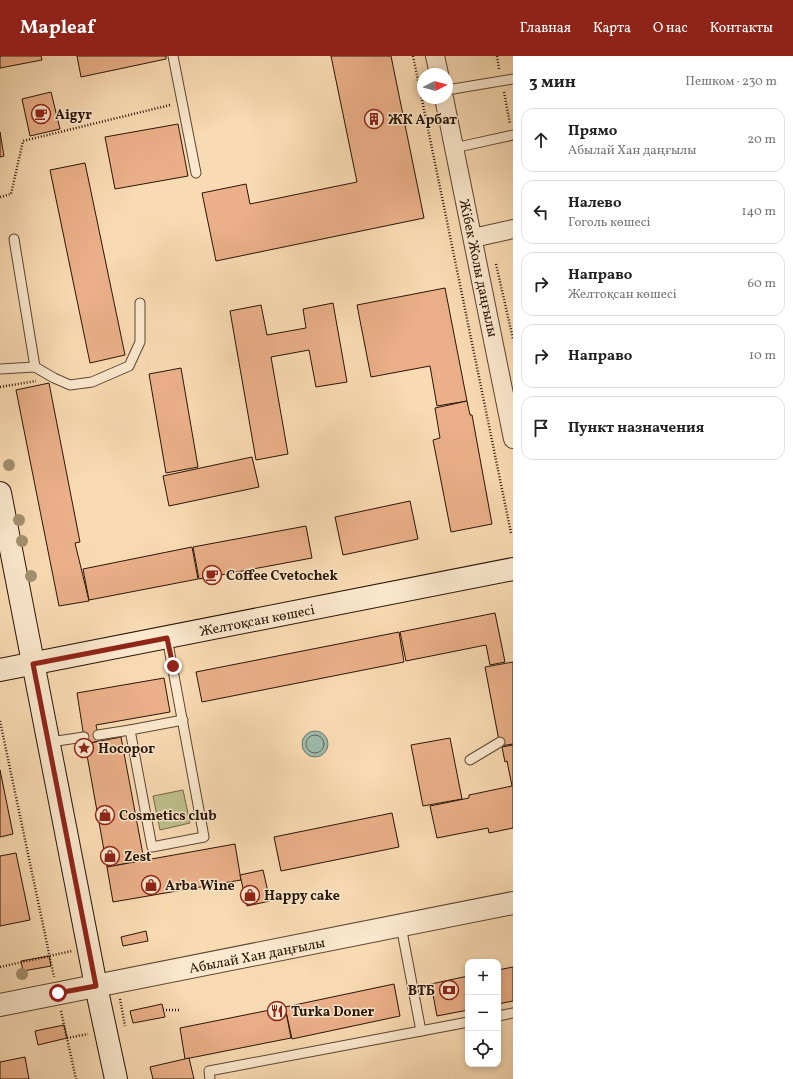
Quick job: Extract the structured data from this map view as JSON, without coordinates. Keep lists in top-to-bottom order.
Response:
{
  "streets": {
    "main road": ["Желтоқсан көшесі", "Абылай Хан даңғылы"],
    "street": ["Жібек Жолы даңғылы"]
  },
  "places": {
    "cafe": ["Aigyr", "Coffee Cvetochek"],
    "building": ["ЖК Арбат"],
    "place": ["Носорог"],
    "shop": [
      "Cosmetics club",
      "Zest",
      "Arba Wine",
      "Happy cake"
    ],
    "bank": ["ВТБ"],
    "restaurant": ["Turka Doner"]
  },
  "north": "right",
  "page": {
    "header": "Mapleaf",
    "nav": [
      "Главная",
      "Карта",
      "О нас",
      "Контакты"
    ],
    "heading": ["3 мин", "Пешком · 230 m"],
    "list": [
      ["Прямо", "Абылай Хан даңғылы", "20 m"],
      ["Налево", "Гоголь көшесі", "140 m"],
      ["Направо", "Желтоқсан көшесі", "60 m"],
      ["Направо", "10 m"],
      "Пункт назначения"
    ],
    "map_buttons": ["+", "−"]
  }
}
